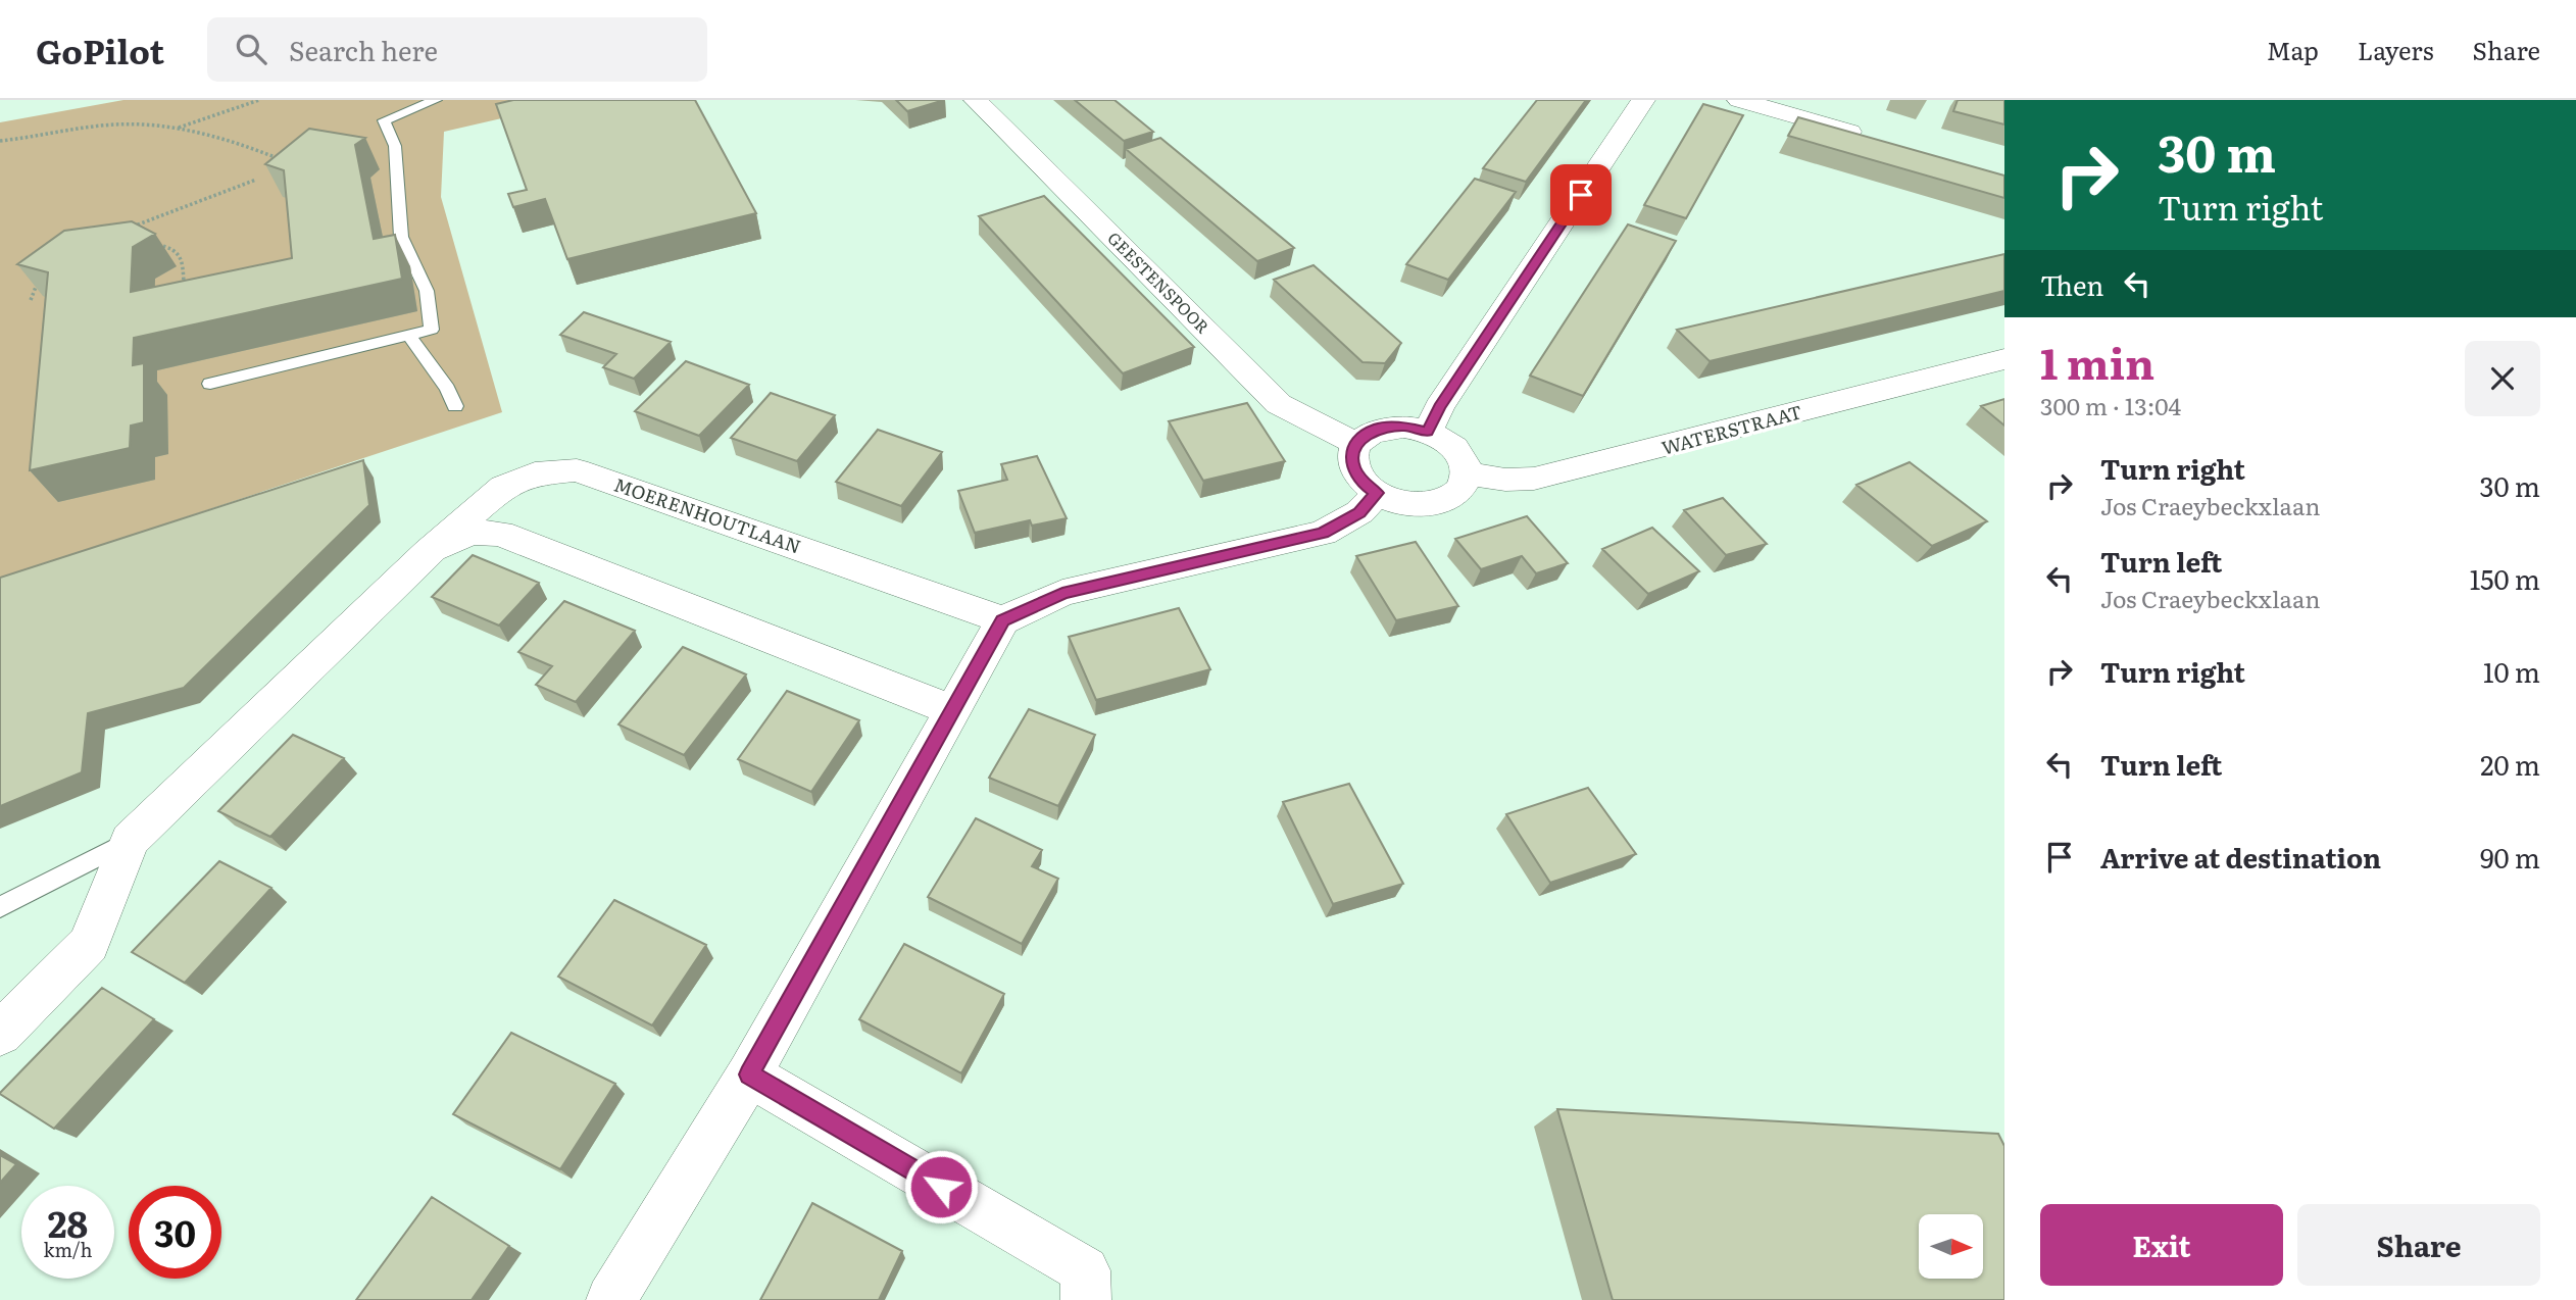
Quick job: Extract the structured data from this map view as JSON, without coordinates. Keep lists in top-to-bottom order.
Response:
{
  "streets": {
    "street": ["GEESTENSPOOR", "WATERSTRAAT", "MOERENHOUTLAAN"]
  },
  "crossings": [
    ["GEESTENSPOOR", "WATERSTRAAT"]
  ],
  "north": "right",
  "page": {
    "header": "GoPilot",
    "search": "Search here",
    "nav": ["Map", "Layers", "Share"],
    "turn": ["30 m", "Turn right"],
    "then": "Then",
    "heading": ["1 min", "300 m · 13:04"],
    "list": [
      {
        "name": "Turn right",
        "note": "Jos Craeybeckxlaan",
        "value": "30 m"
      },
      {
        "name": "Turn left",
        "note": "Jos Craeybeckxlaan",
        "value": "150 m"
      },
      {
        "name": "Turn right",
        "value": "10 m"
      },
      {
        "name": "Turn left",
        "value": "20 m"
      },
      {
        "name": "Arrive at destination",
        "value": "90 m"
      }
    ],
    "speed": "28 km/h",
    "limit": "30",
    "buttons": ["Exit", "Share"]
  }
}
